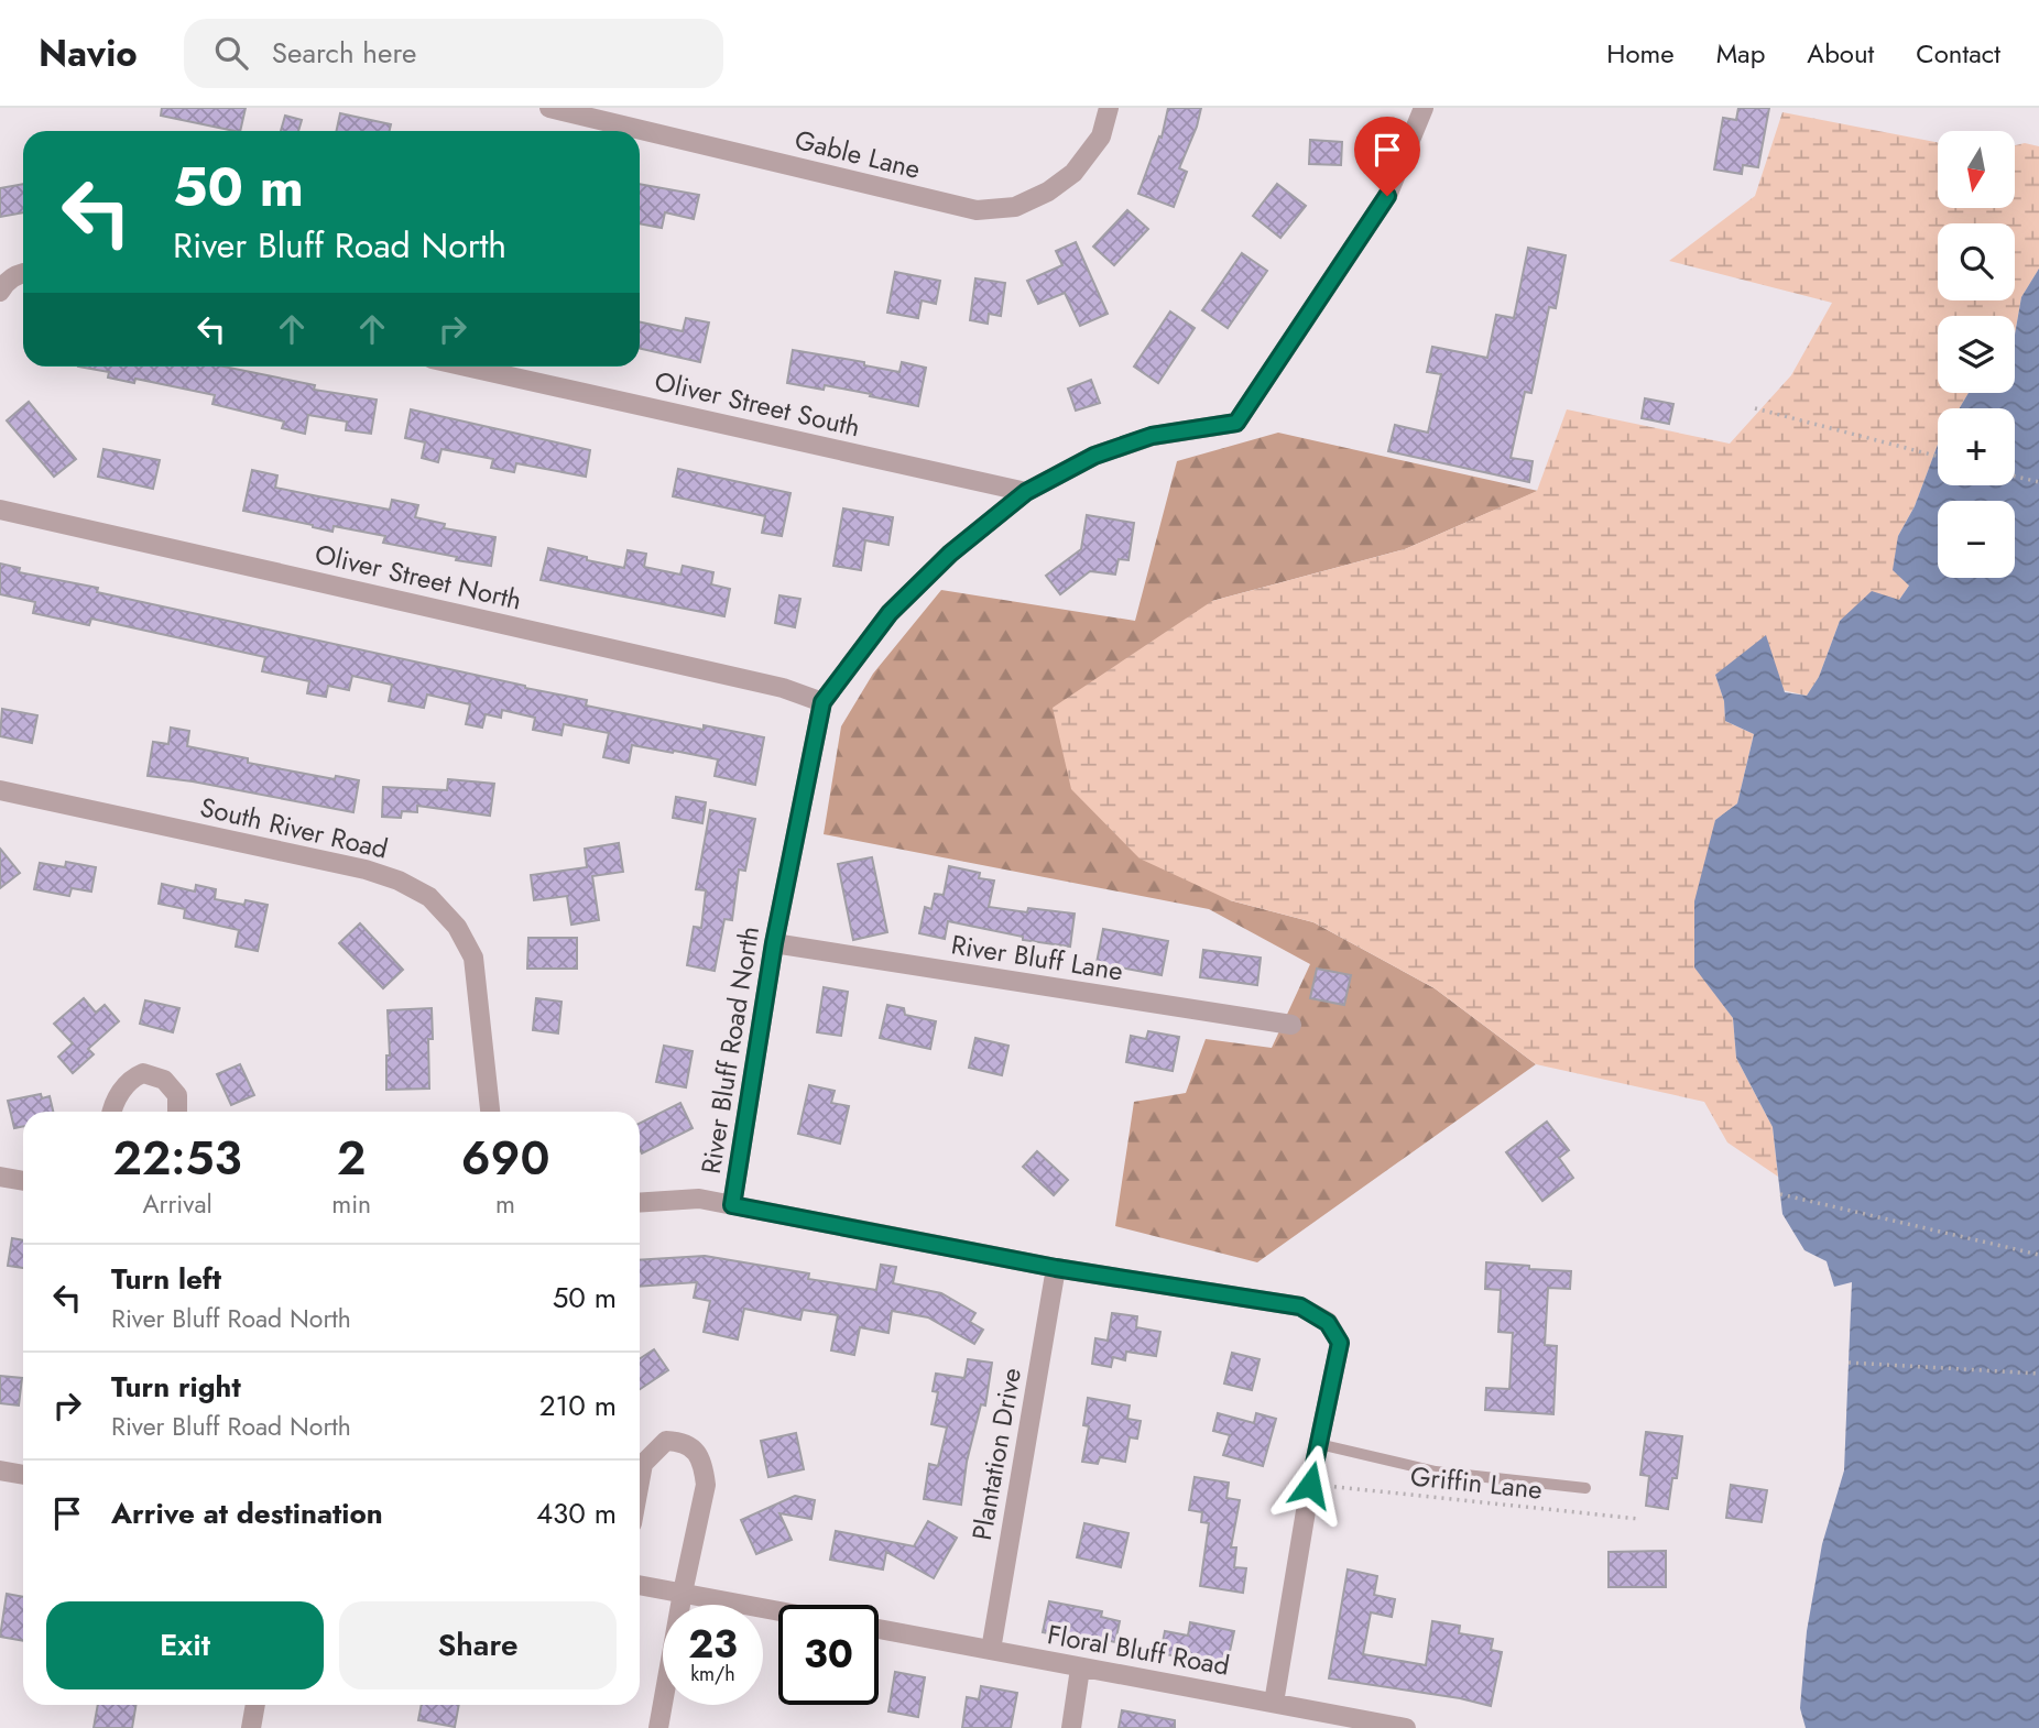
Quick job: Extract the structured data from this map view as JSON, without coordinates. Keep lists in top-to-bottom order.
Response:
{
  "streets": {
    "street": [
      "Gable Lane",
      "Oliver Street South",
      "Oliver Street North",
      "South River Road",
      "River Bluff Lane",
      "River Bluff Road North",
      "Plantation Drive",
      "Floral Bluff Road"
    ],
    "path": ["Griffin Lane"]
  },
  "crossings": [
    ["Oliver Street South", "River Bluff Road North"],
    ["Oliver Street North", "River Bluff Road North"],
    ["River Bluff Lane", "River Bluff Road North"],
    ["River Bluff Road North", "Plantation Drive"],
    ["River Bluff Road North", "Griffin Lane"],
    ["River Bluff Road North", "Floral Bluff Road"],
    ["Plantation Drive", "Floral Bluff Road"]
  ],
  "north": "bottom",
  "page": {
    "header": "Navio",
    "search": "Search here",
    "nav": [
      "Home",
      "Map",
      "About",
      "Contact"
    ],
    "map_buttons": ["+", "−"],
    "turn": ["50 m", "River Bluff Road North"],
    "eta": [
      "22:53",
      "Arrival",
      "2",
      "min",
      "690",
      "m"
    ],
    "list": [
      {
        "name": "Turn left",
        "note": "River Bluff Road North",
        "value": "50 m"
      },
      {
        "name": "Turn right",
        "note": "River Bluff Road North",
        "value": "210 m"
      },
      {
        "name": "Arrive at destination",
        "value": "430 m"
      }
    ],
    "buttons": ["Exit", "Share"],
    "speed": "23 km/h",
    "limit": "30"
  }
}
